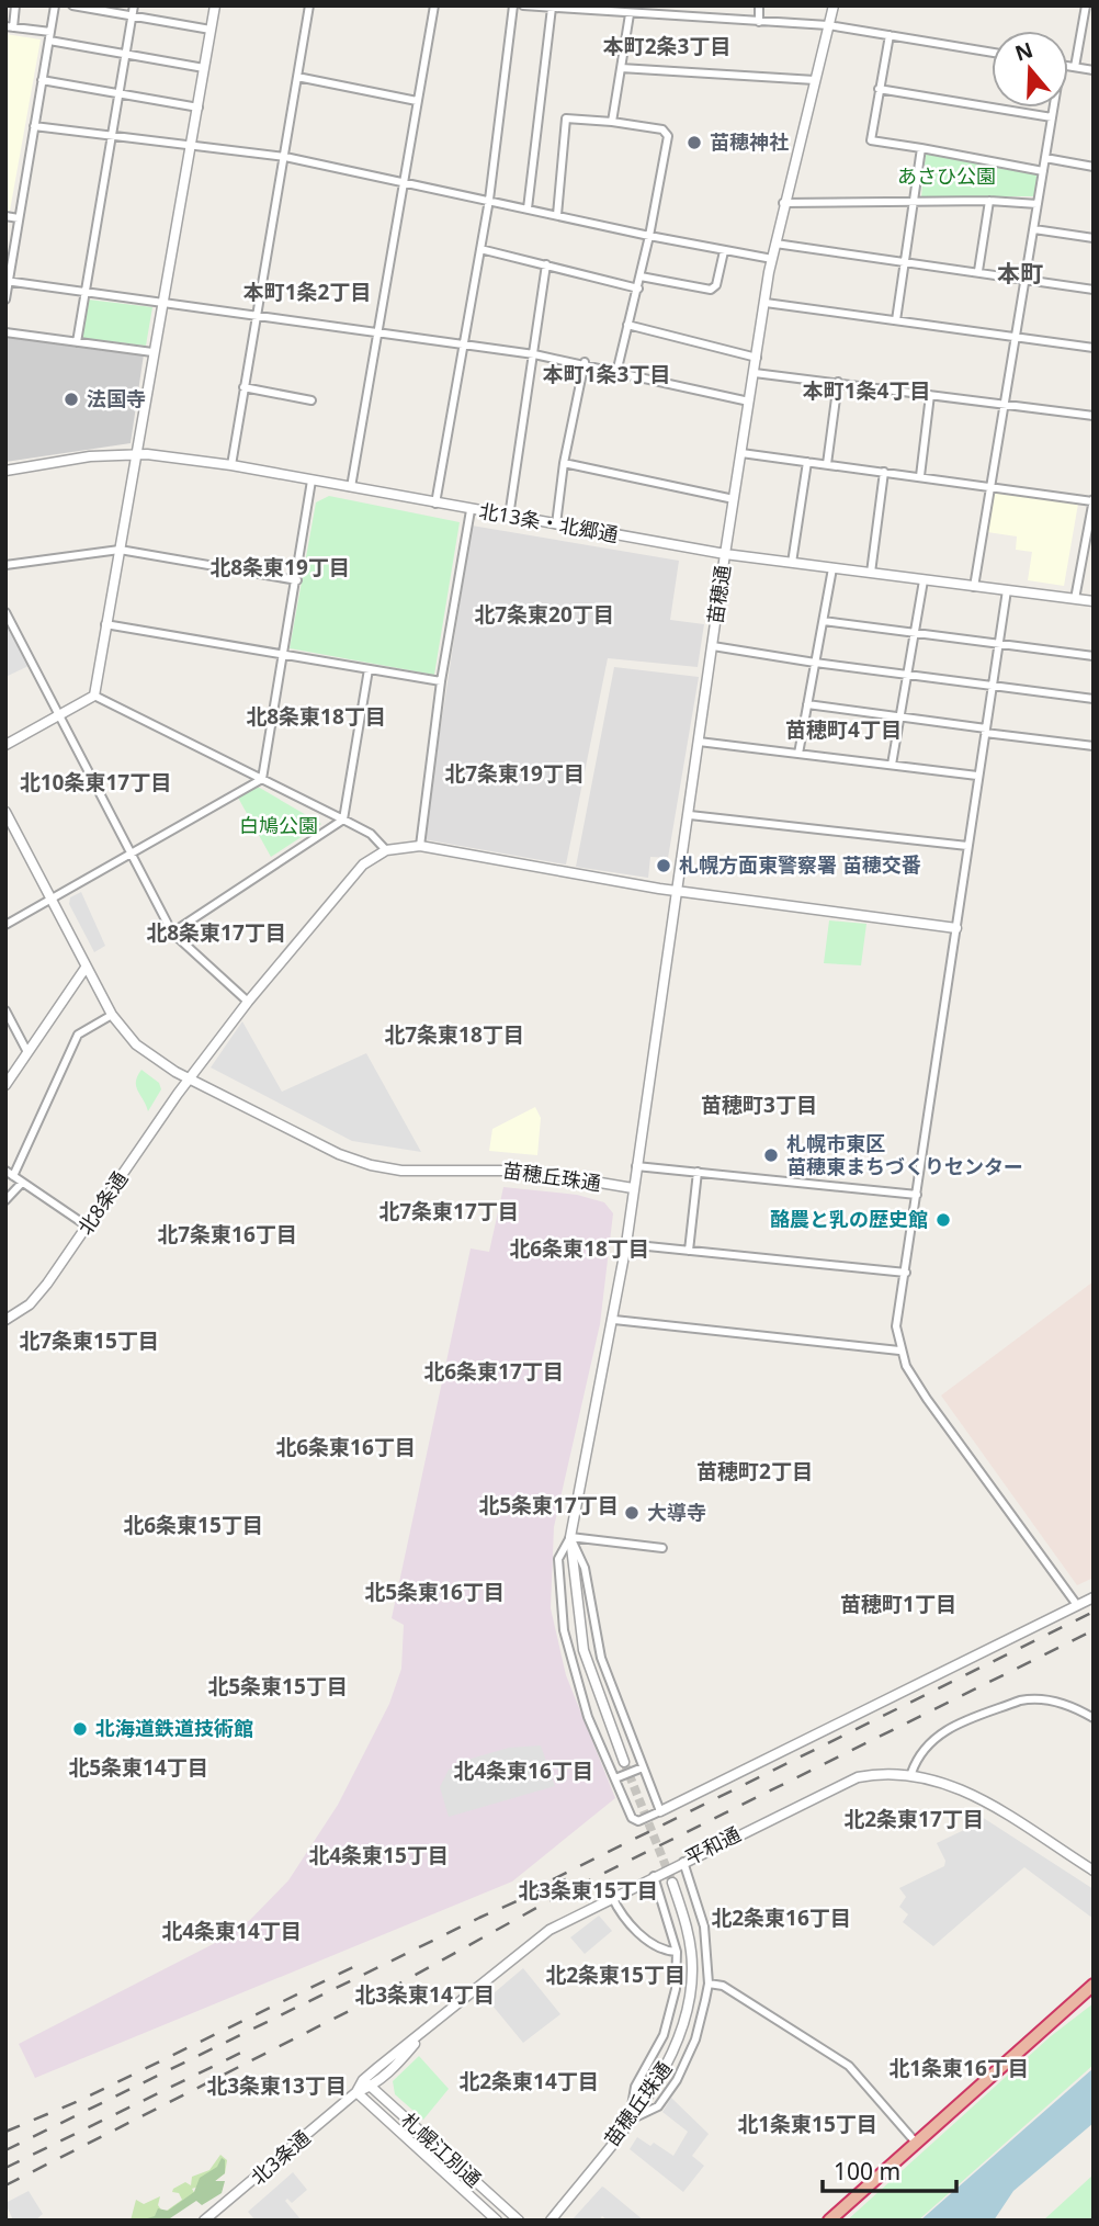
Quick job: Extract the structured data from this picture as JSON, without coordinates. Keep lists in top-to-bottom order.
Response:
{
  "streets": {
    "street": [
      "北13条・北郷通",
      "苗穂通",
      "苗穂丘珠通",
      "北8条通",
      "平和通",
      "札幌江別通",
      "北3条通"
    ]
  },
  "crossings": [
    ["北13条・北郷通", "苗穂通"],
    ["苗穂通", "苗穂丘珠通"],
    ["苗穂丘珠通", "北8条通"],
    ["平和通", "札幌江別通"],
    ["平和通", "北3条通"],
    ["札幌江別通", "北3条通"]
  ],
  "districts": [
    "本町2条3丁目",
    "本町",
    "本町1条2丁目",
    "本町1条3丁目",
    "本町1条4丁目",
    "北8条東19丁目",
    "北7条東20丁目",
    "北8条東18丁目",
    "苗穂町4丁目",
    "北7条東19丁目",
    "北10条東17丁目",
    "北8条東17丁目",
    "北7条東18丁目",
    "苗穂町3丁目",
    "北7条東17丁目",
    "北7条東16丁目",
    "北6条東18丁目",
    "北7条東15丁目",
    "北6条東17丁目",
    "北6条東16丁目",
    "苗穂町2丁目",
    "北5条東17丁目",
    "北6条東15丁目",
    "北5条東16丁目",
    "苗穂町1丁目",
    "北5条東15丁目",
    "北5条東14丁目",
    "北4条東16丁目",
    "北2条東17丁目",
    "北4条東15丁目",
    "北3条東15丁目",
    "北2条東16丁目",
    "北4条東14丁目",
    "北2条東15丁目",
    "北3条東14丁目",
    "北1条東16丁目",
    "北2条東14丁目",
    "北3条東13丁目",
    "北1条東15丁目"
  ],
  "parks": ["あさひ公園", "白鳩公園"],
  "places": [
    "苗穂神社",
    "法国寺",
    "札幌方面東警察署 苗穂交番",
    "札幌市東区 苗穂東まちづくりセンター",
    "酪農と乳の歴史館",
    "大導寺",
    "北海道鉄道技術館"
  ],
  "scale_bar": "100 m",
  "north": "top"
}
